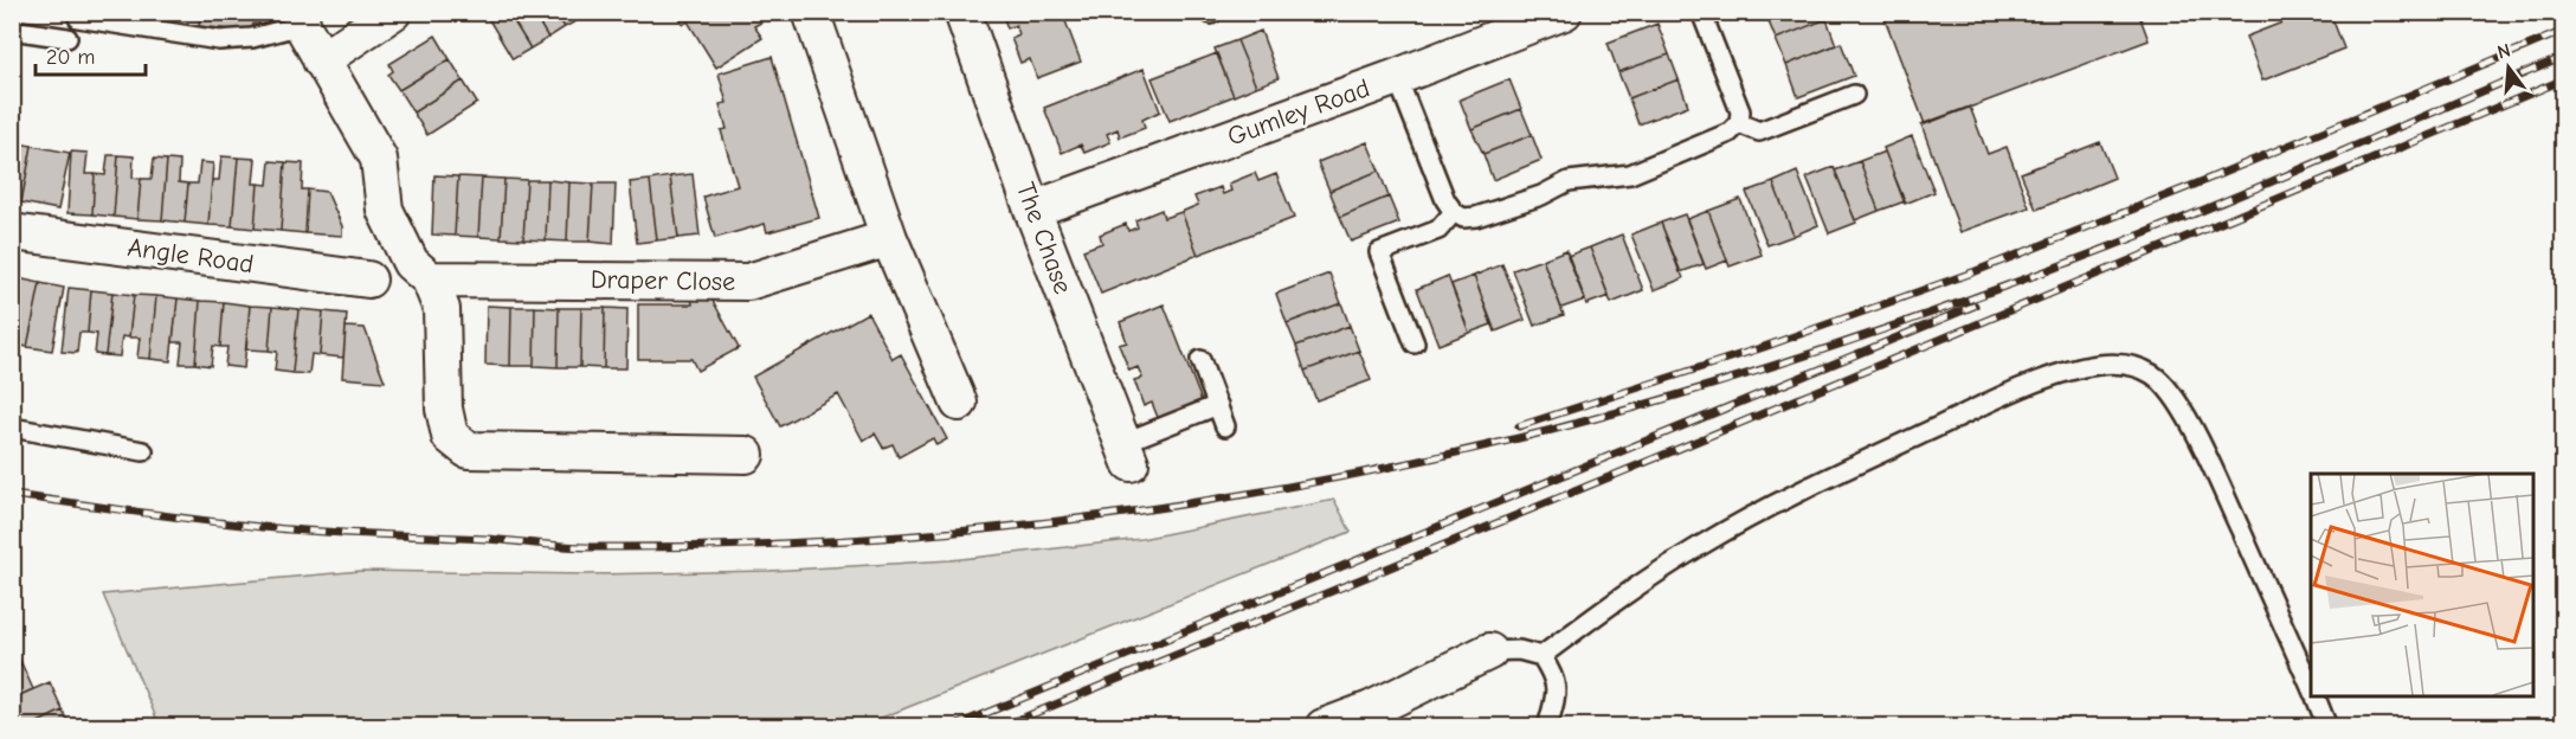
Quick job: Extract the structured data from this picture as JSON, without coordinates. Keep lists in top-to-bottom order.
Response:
{
  "streets": {
    "street": [
      "Gumley Road",
      "The Chase",
      "Angle Road",
      "Draper Close"
    ]
  },
  "crossings": [
    ["Gumley Road", "The Chase"]
  ],
  "scale_bar": "20 m",
  "north": "top"
}
